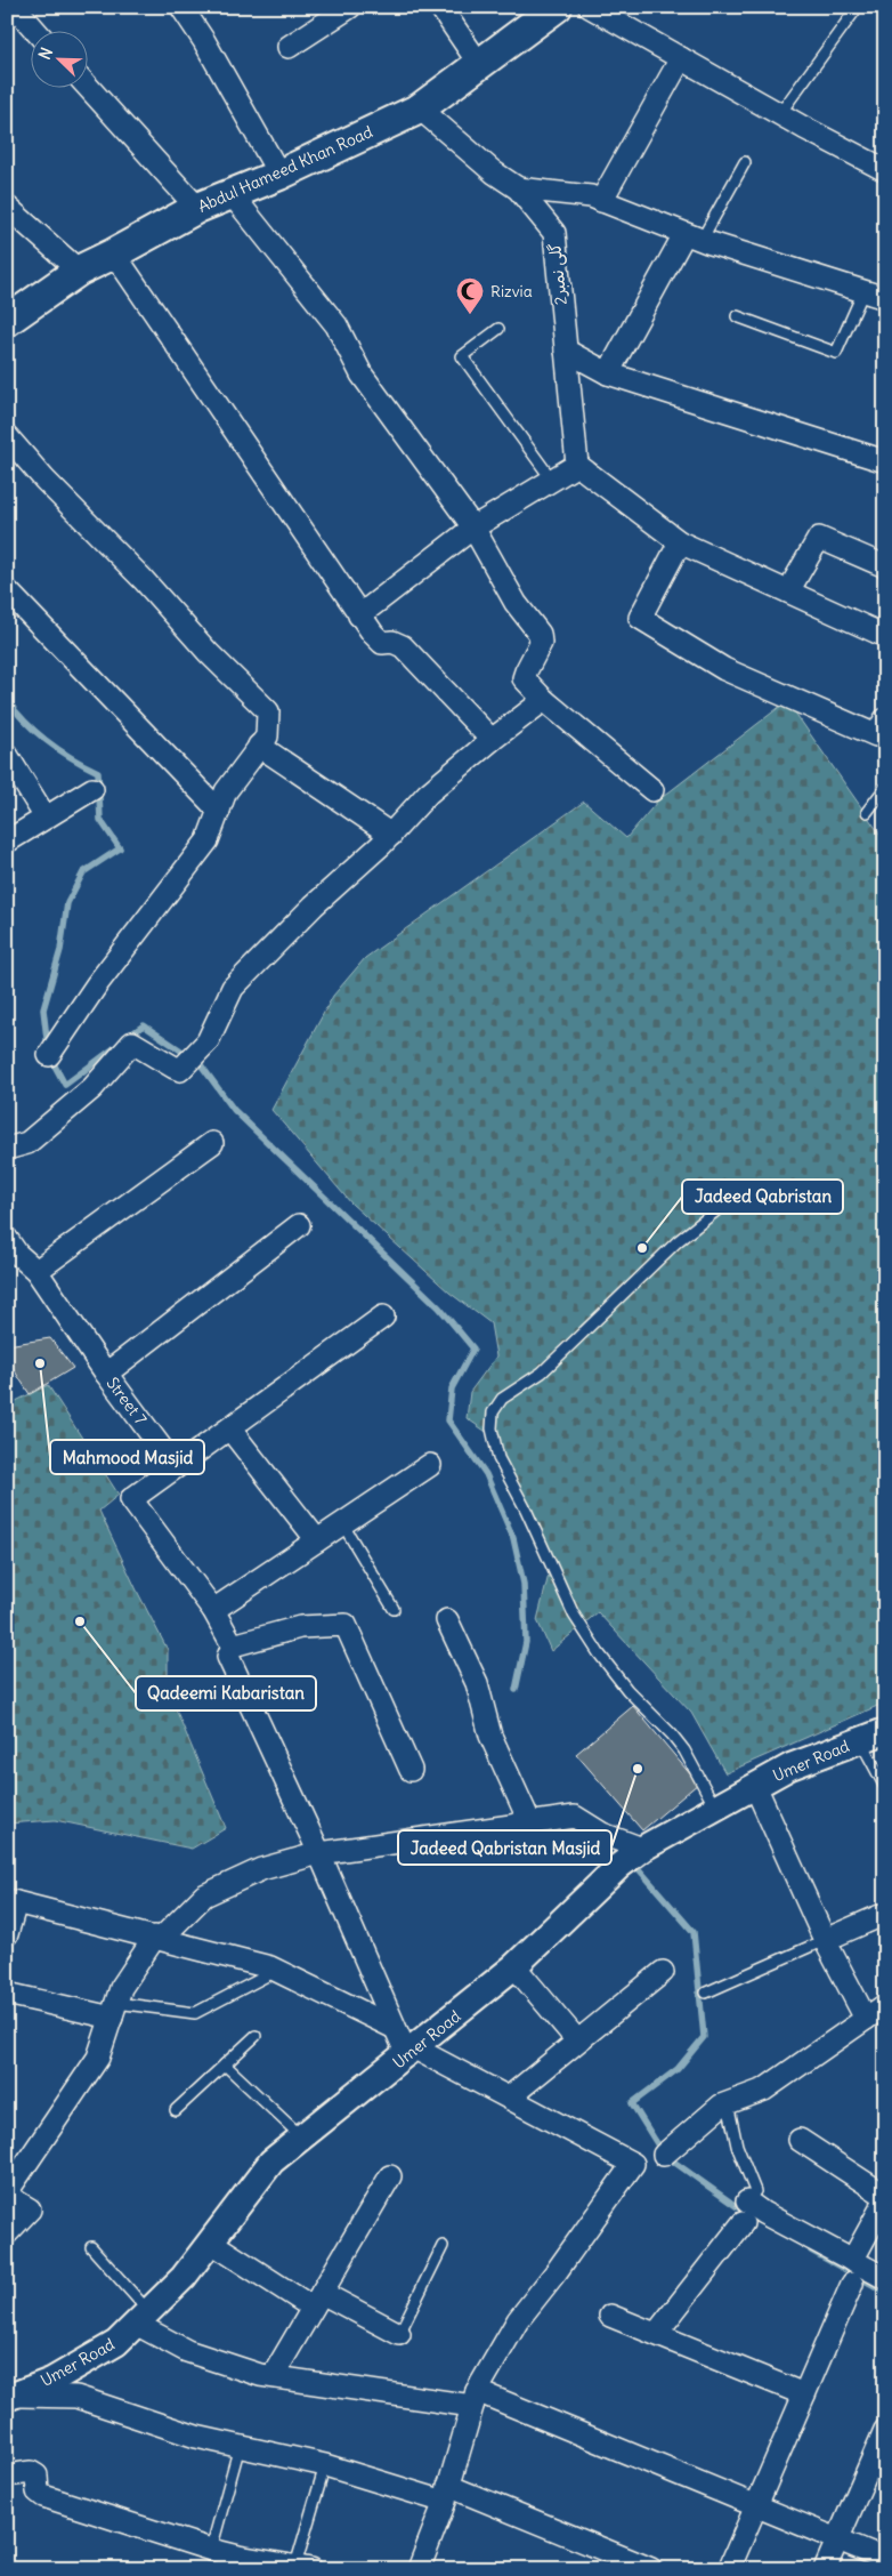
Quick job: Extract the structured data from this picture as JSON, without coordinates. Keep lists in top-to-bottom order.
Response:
{
  "streets": {
    "main road": ["Abdul Hameed Khan Road"],
    "street": ["گلی نمبر2", "Street 7", "Umer Road"]
  },
  "crossings": [
    ["Abdul Hameed Khan Road", "گلی نمبر2"]
  ],
  "places": {
    "mosque": ["Rizvia"],
    "other": [
      "Jadeed Qabristan",
      "Mahmood Masjid",
      "Qadeemi Kabaristan",
      "Jadeed Qabristan Masjid"
    ]
  },
  "north": "top left"
}
